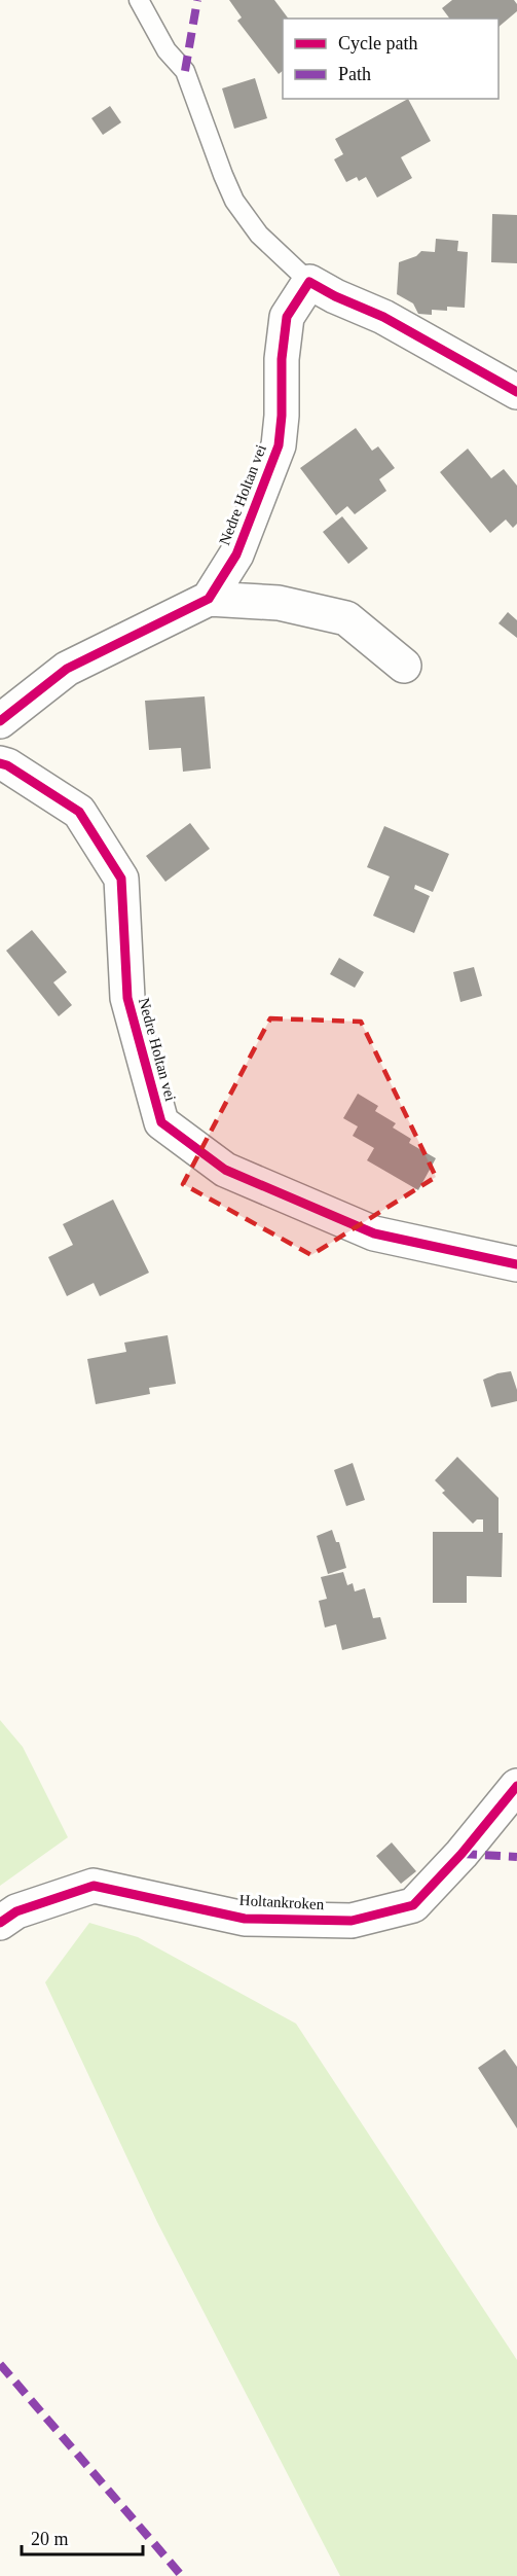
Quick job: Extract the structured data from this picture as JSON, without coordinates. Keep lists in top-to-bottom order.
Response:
{
  "streets": {
    "street": ["Nedre Holtan vei", "Holtankroken"]
  },
  "legend": ["Cycle path", "Path"],
  "scale_bar": "20 m"
}
